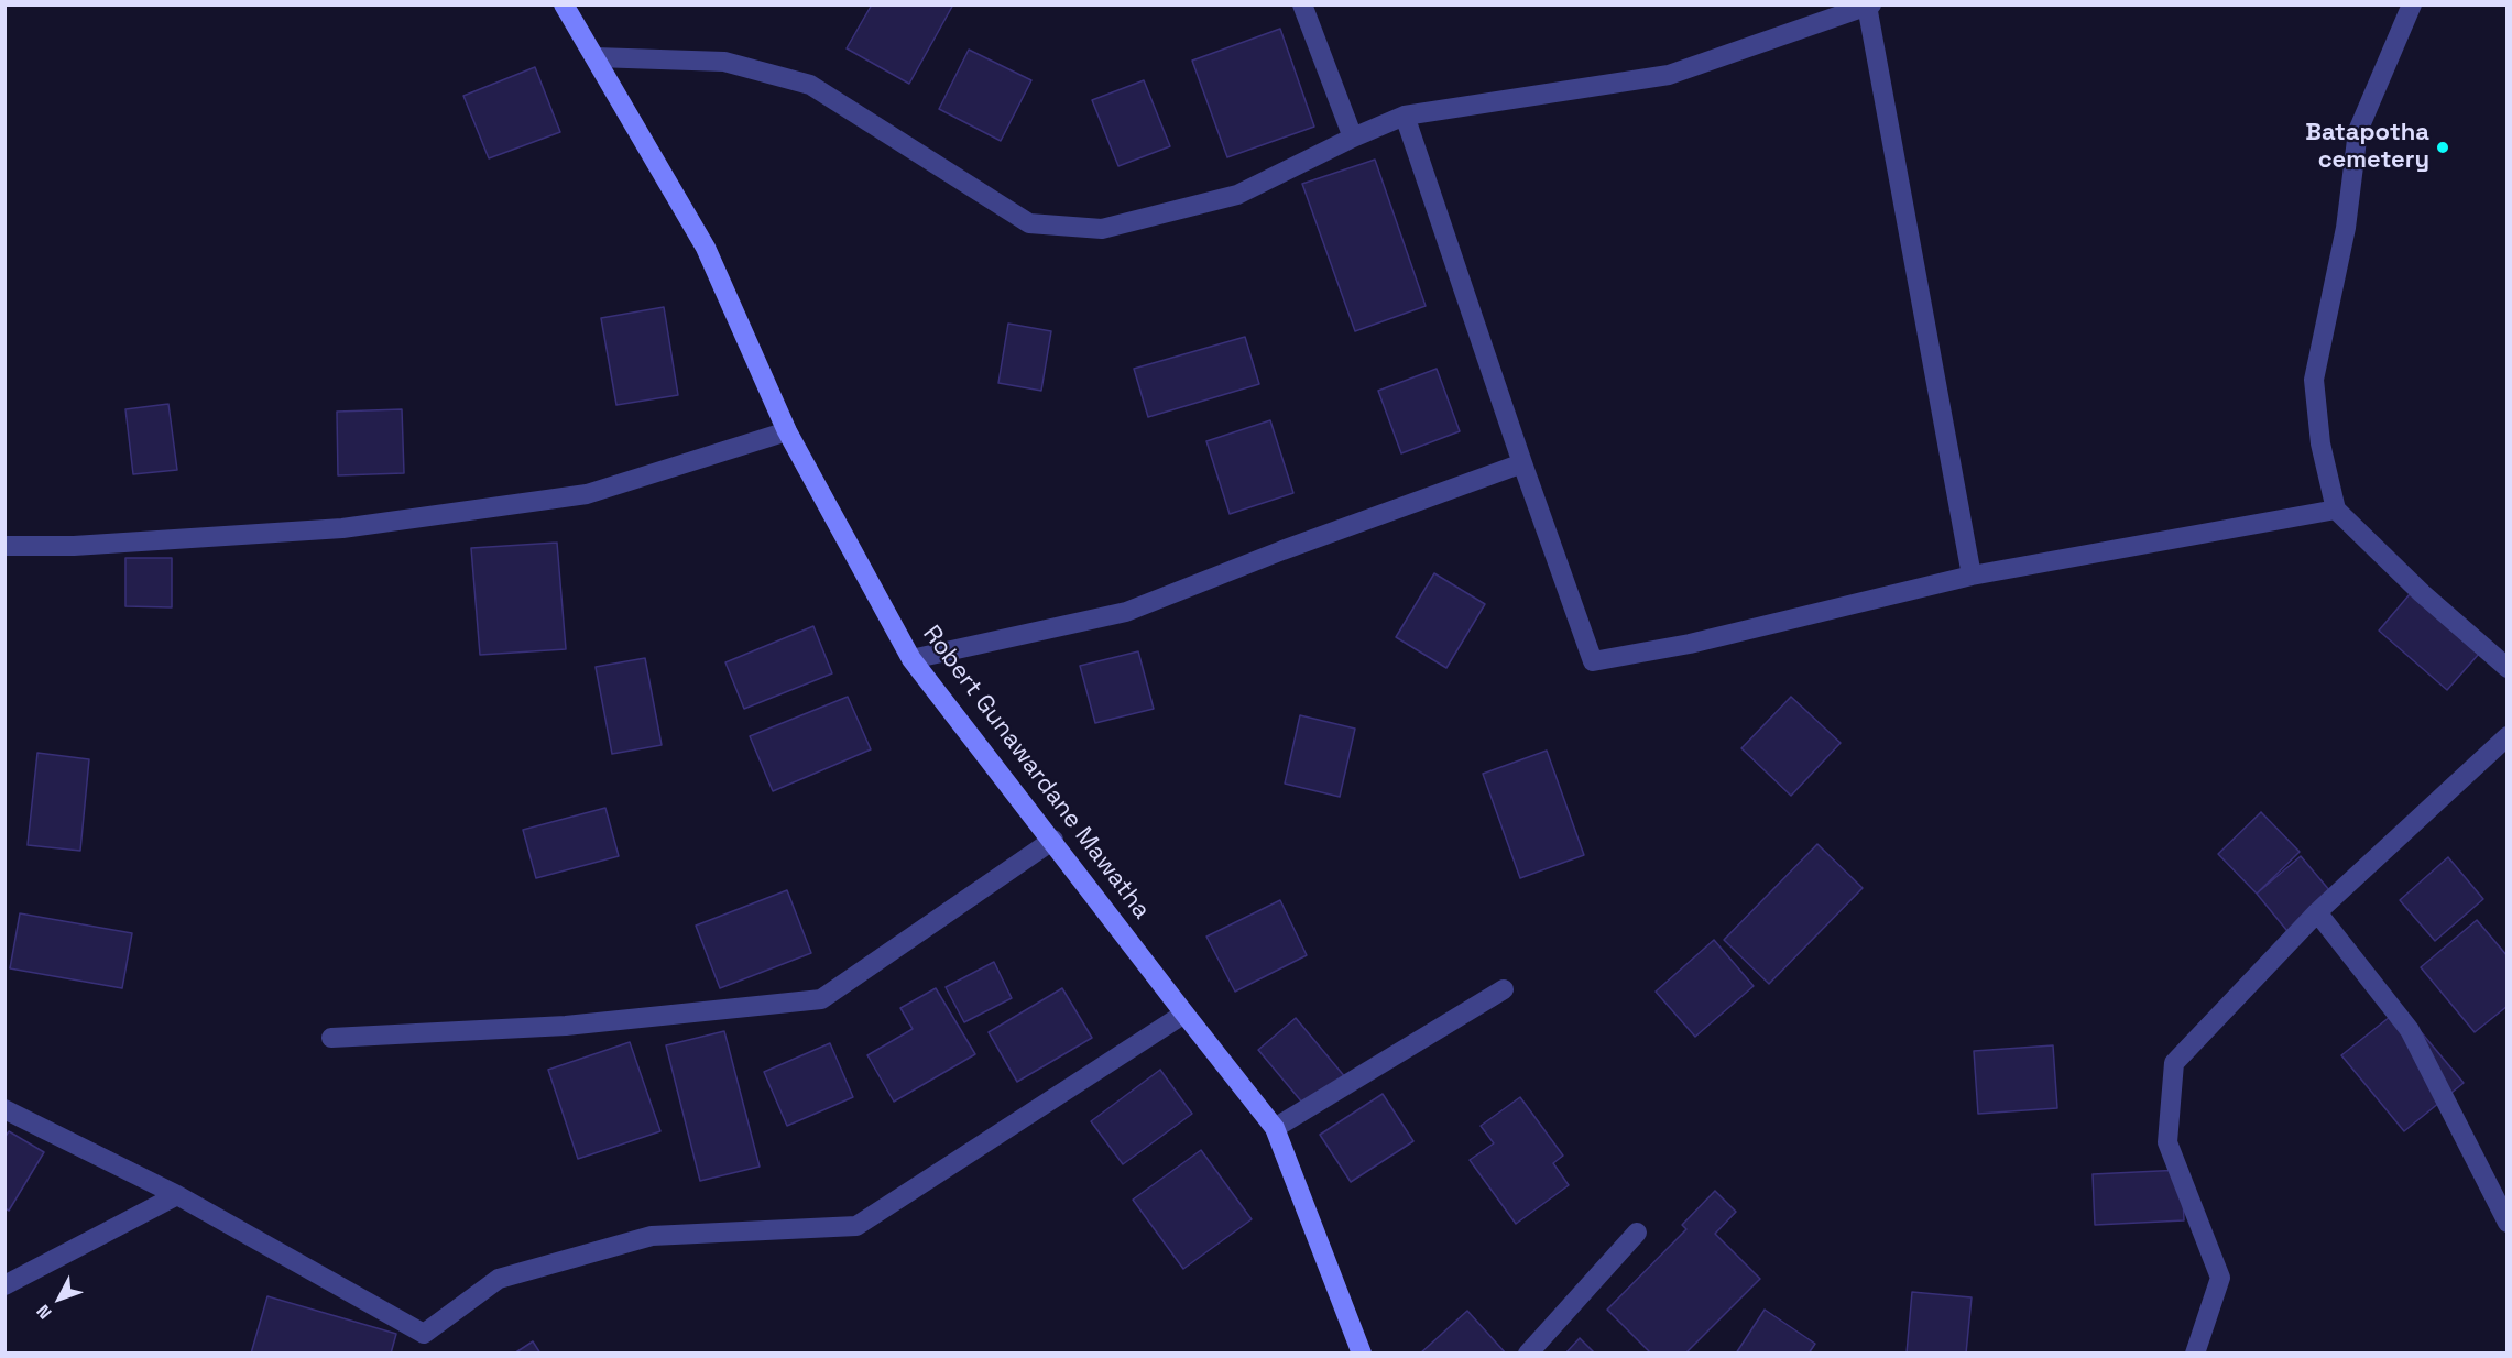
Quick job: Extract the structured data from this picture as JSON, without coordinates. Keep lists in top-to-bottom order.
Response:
{
  "streets": {
    "street": ["Robert Gunawardane Mawatha"]
  },
  "places": ["Batapotha cemetery"],
  "north": "bottom left"
}
